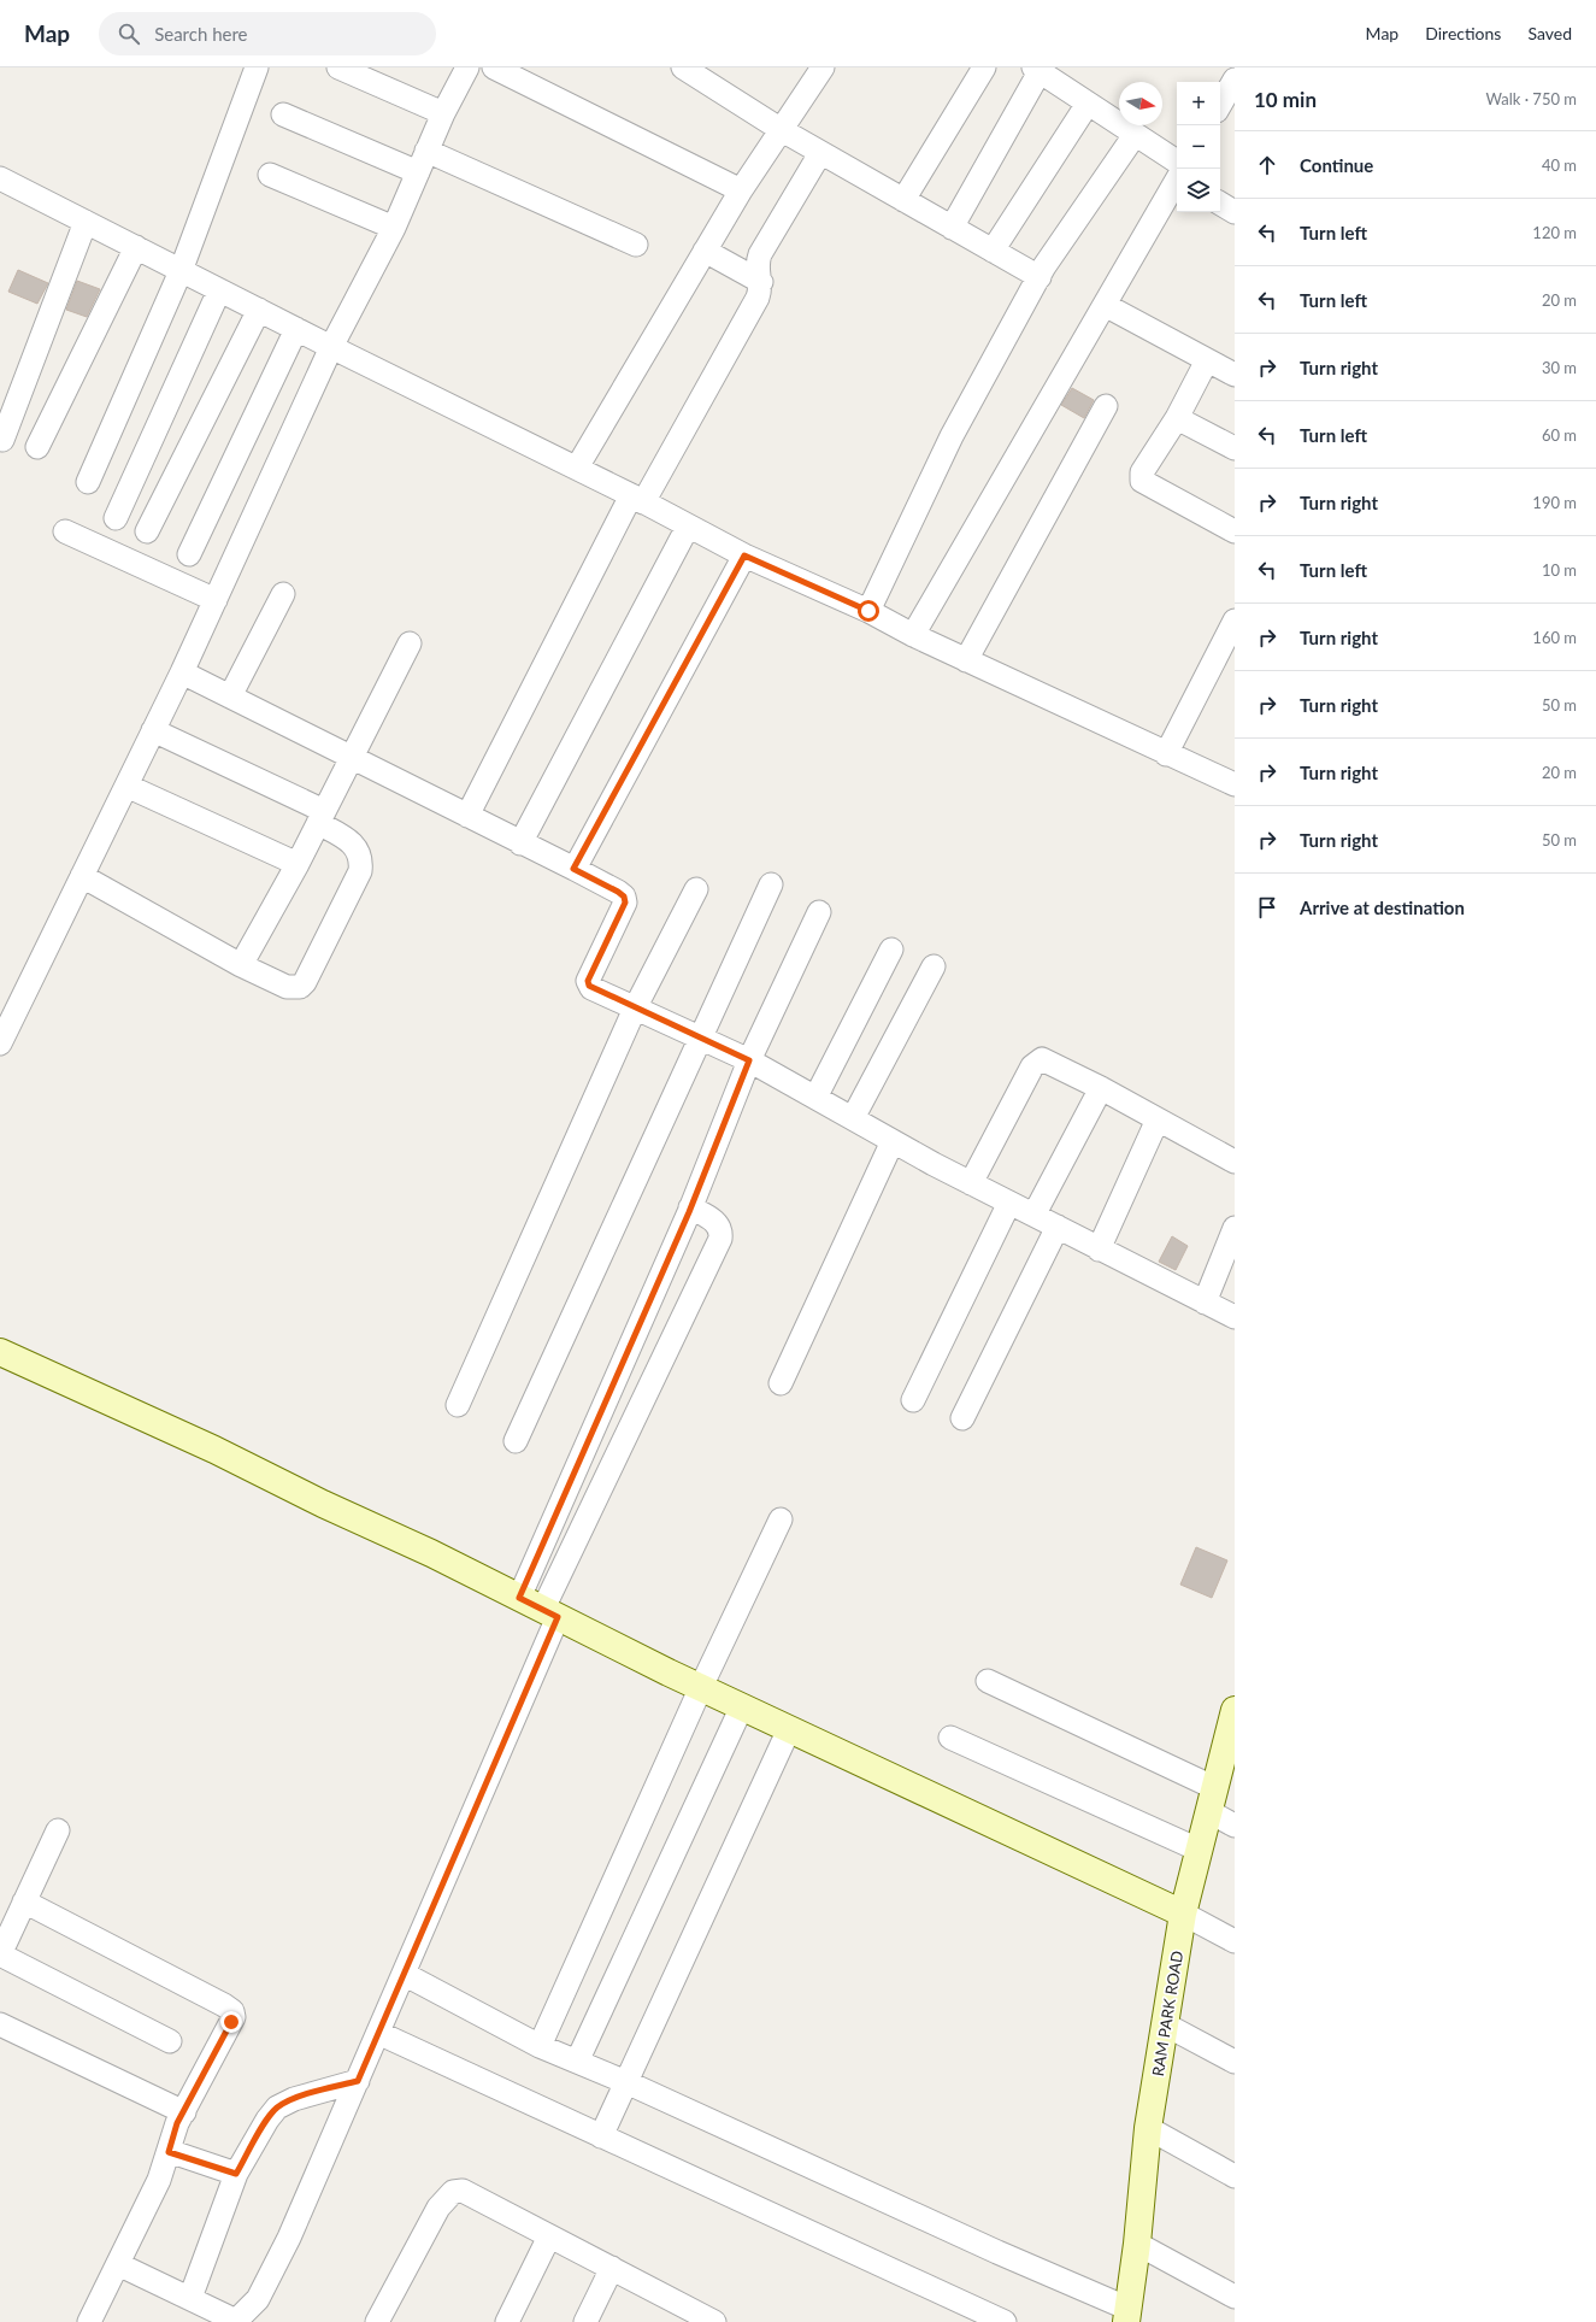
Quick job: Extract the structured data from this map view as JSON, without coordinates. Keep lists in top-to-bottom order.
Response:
{
  "streets": {
    "street": ["RAM PARK ROAD"]
  },
  "north": "right",
  "page": {
    "header": "Map",
    "search": "Search here",
    "nav": ["Map", "Directions", "Saved"],
    "heading": ["10 min", "Walk · 750 m"],
    "map_buttons": ["+", "−"],
    "list": [
      ["Continue", "40 m"],
      ["Turn left", "120 m"],
      ["Turn left", "20 m"],
      ["Turn right", "30 m"],
      ["Turn left", "60 m"],
      ["Turn right", "190 m"],
      ["Turn left", "10 m"],
      ["Turn right", "160 m"],
      ["Turn right", "50 m"],
      ["Turn right", "20 m"],
      ["Turn right", "50 m"],
      "Arrive at destination"
    ]
  }
}
